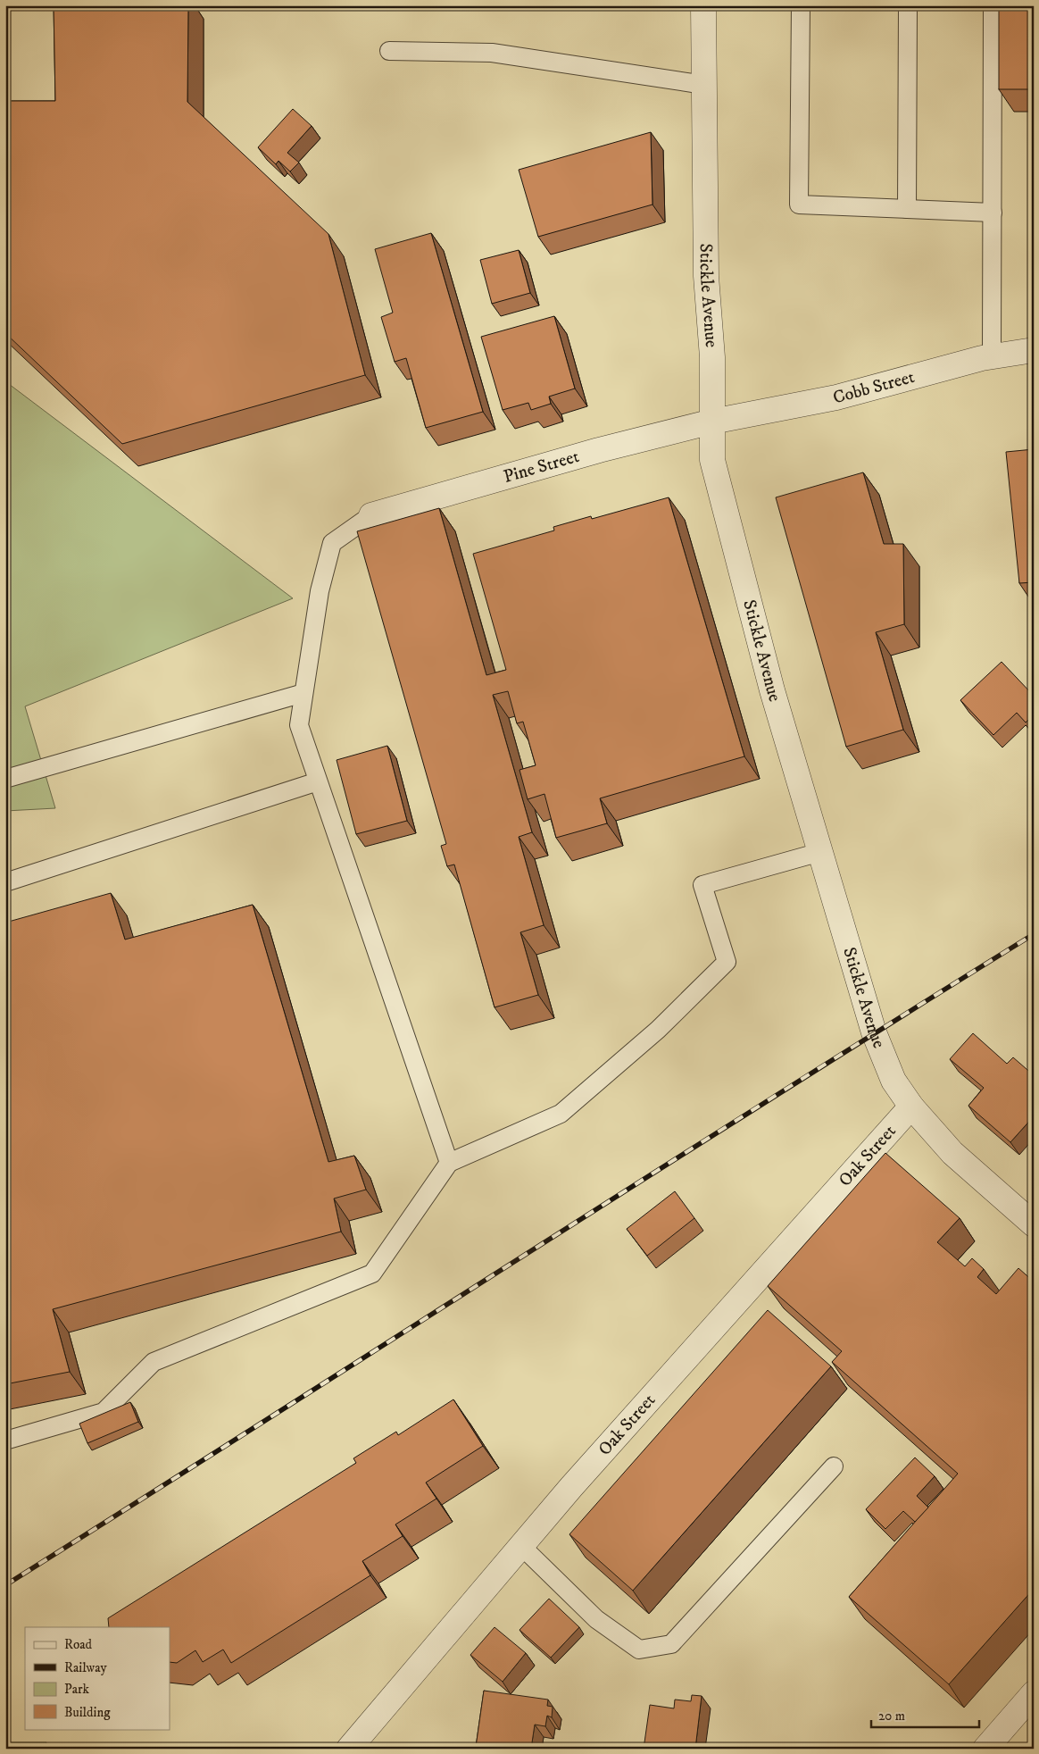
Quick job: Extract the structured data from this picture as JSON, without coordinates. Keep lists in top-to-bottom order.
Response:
{
  "streets": {
    "street": [
      "Stickle Avenue",
      "Cobb Street",
      "Pine Street",
      "Oak Street"
    ]
  },
  "crossings": [
    ["Stickle Avenue", "Cobb Street"],
    ["Stickle Avenue", "Pine Street"],
    ["Stickle Avenue", "Oak Street"],
    ["Cobb Street", "Pine Street"]
  ],
  "legend": [
    "Road",
    "Railway",
    "Park",
    "Building"
  ],
  "scale_bar": "20 m"
}
